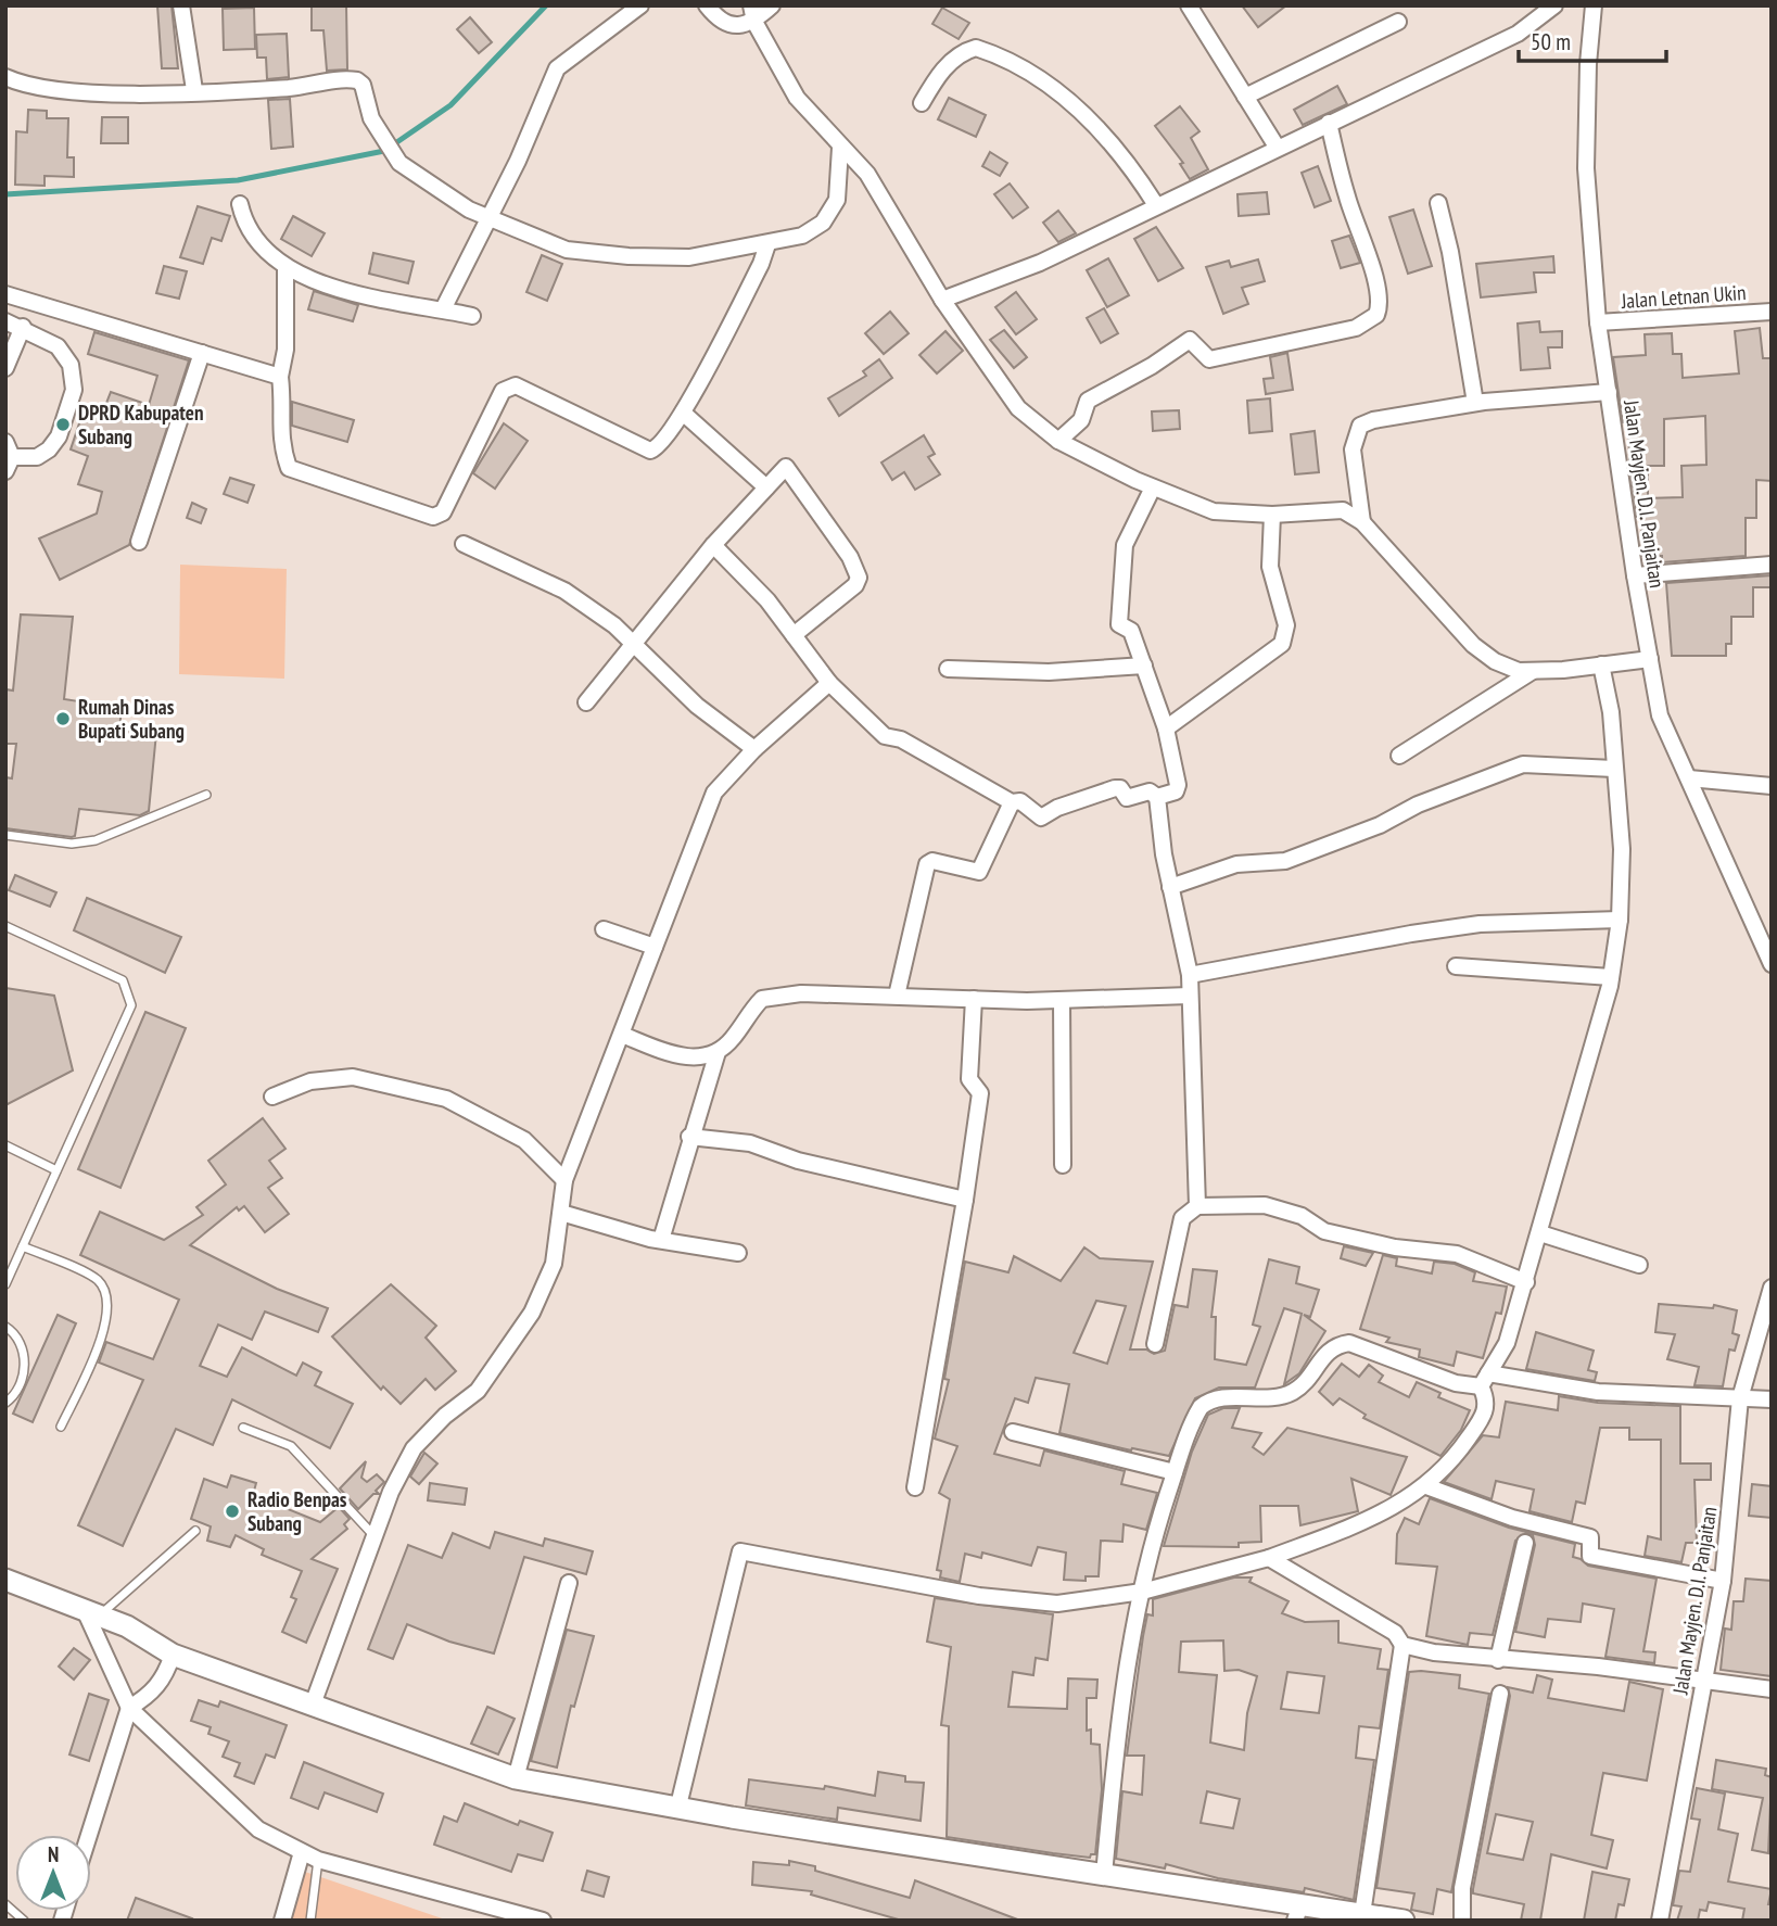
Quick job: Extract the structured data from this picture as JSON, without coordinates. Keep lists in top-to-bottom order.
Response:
{
  "streets": {
    "street": ["Jalan Letnan Ukin", "Jalan Mayjen. D.I. Panjaitan"]
  },
  "crossings": [
    ["Jalan Letnan Ukin", "Jalan Mayjen. D.I. Panjaitan"]
  ],
  "places": ["DPRD Kabupaten Subang", "Rumah Dinas Bupati Subang", "Radio Benpas Subang"],
  "scale_bar": "50 m",
  "north": "top"
}
